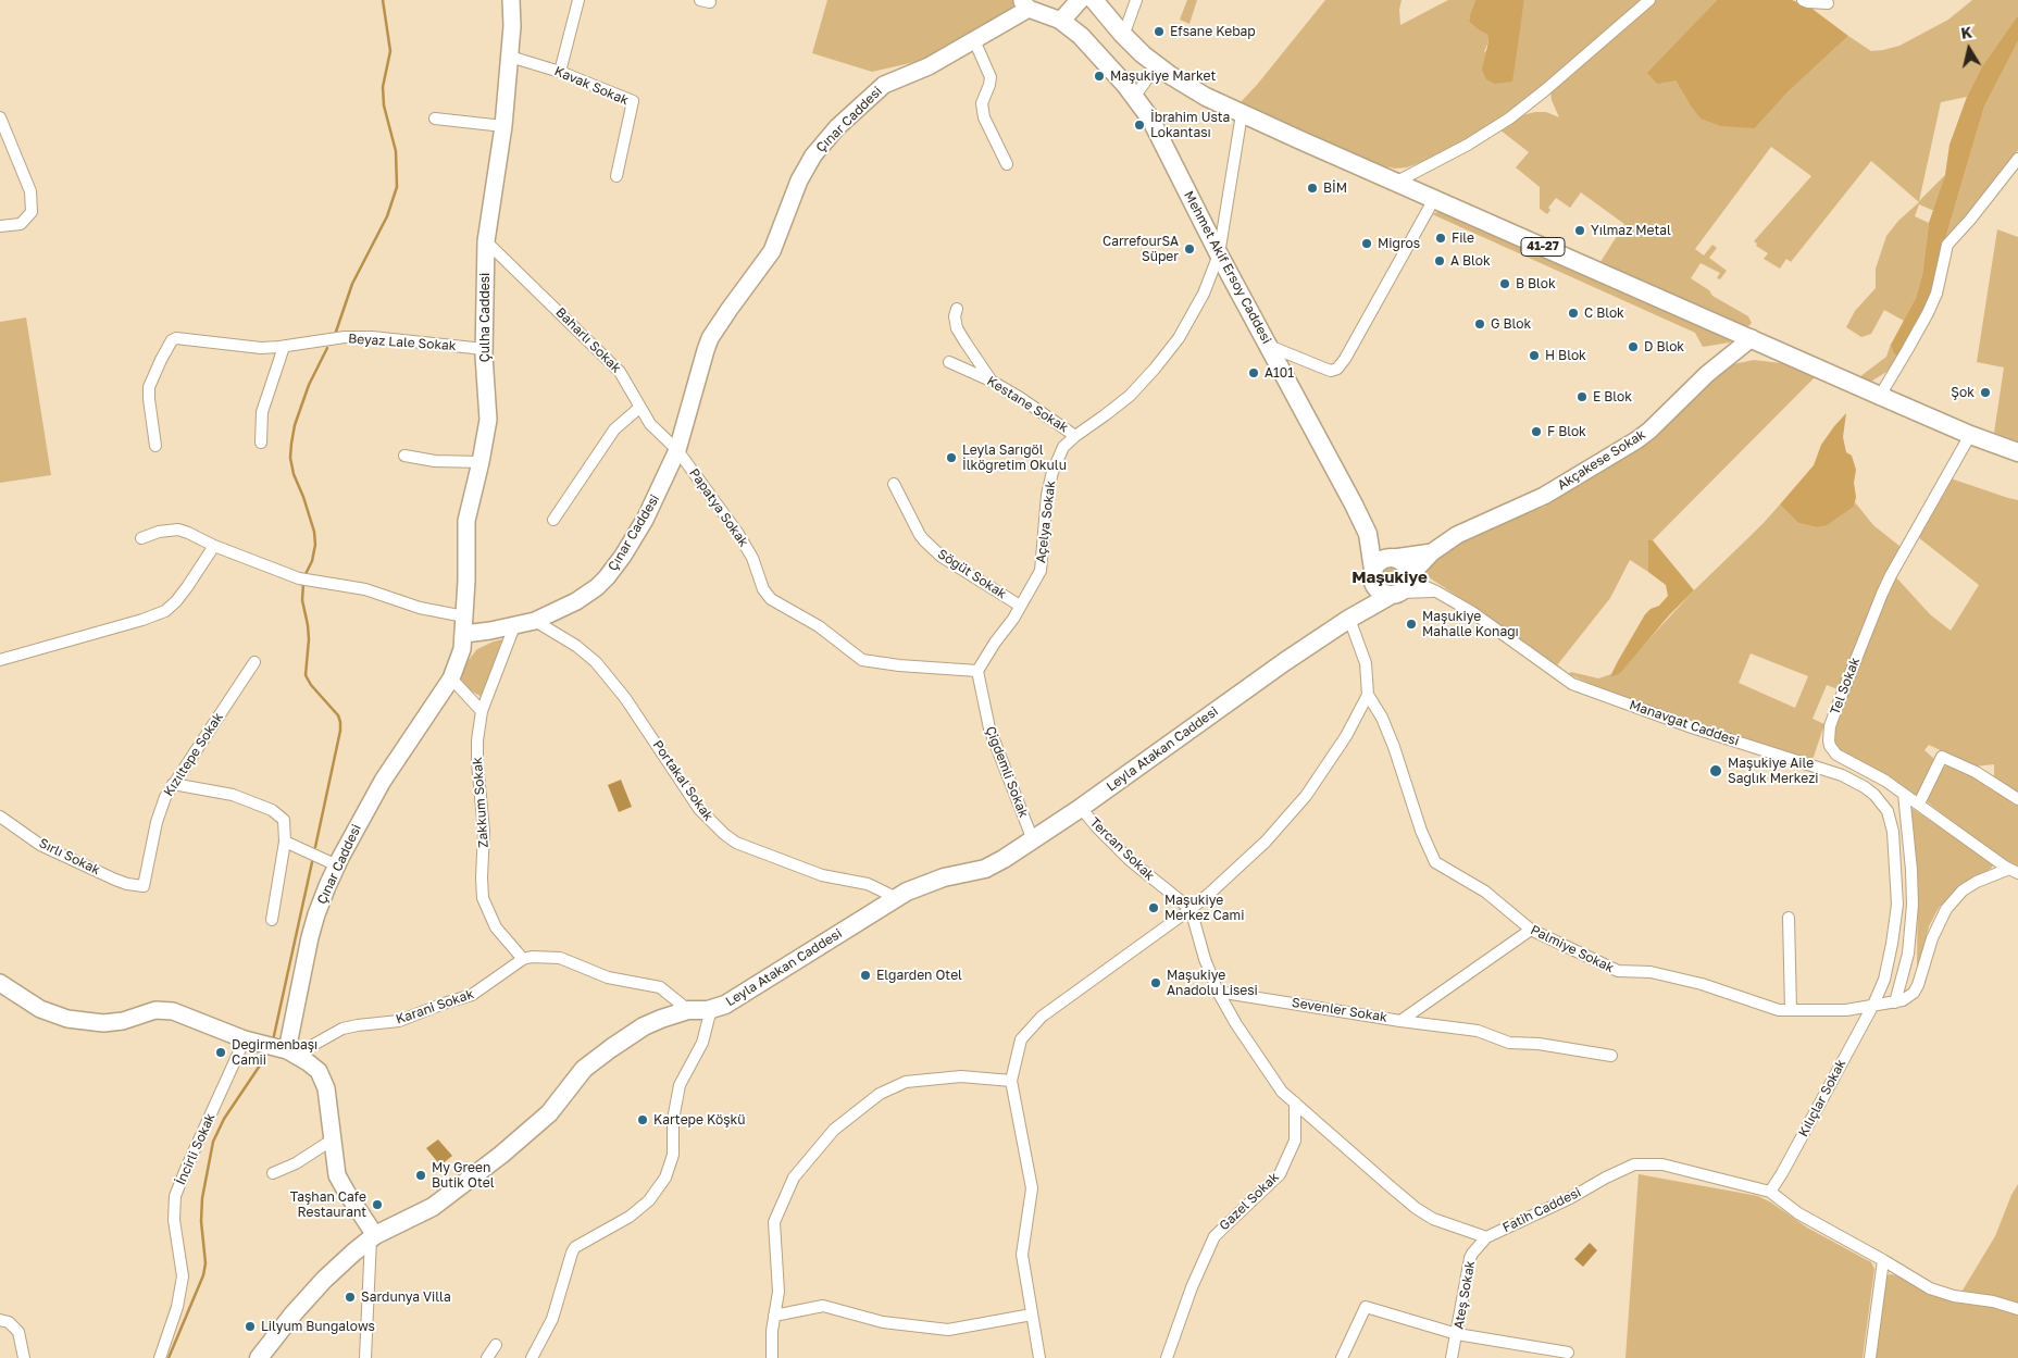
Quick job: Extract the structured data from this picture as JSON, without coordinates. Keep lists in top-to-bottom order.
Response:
{
  "streets": {
    "main road": ["41-27", "Mehmet Akif Ersoy Caddesi", "Leyla Atakan Caddesi"],
    "street": [
      "Kavak Sokak",
      "Çınar Caddesi",
      "Çulha Caddesi",
      "Baharlı Sokak",
      "Beyaz Lale Sokak",
      "Kestane Sokak",
      "Akçakese Sokak",
      "Papatya Sokak",
      "Açelya Sokak",
      "Söğüt Sokak",
      "Tel Sokak",
      "Manavgat Caddesi",
      "Kızıltepe Sokak",
      "Çiğdemli Sokak",
      "Portakal Sokak",
      "Zakkum Sokak",
      "Tercan Sokak",
      "Sırlı Sokak",
      "Palmiye Sokak",
      "Karani Sokak",
      "Sevenler Sokak",
      "Kılıçlar Sokak",
      "İncirli Sokak",
      "Gazel Sokak",
      "Fatih Caddesi",
      "Ateş Sokak"
    ]
  },
  "crossings": [
    ["Kavak Sokak", "Çulha Caddesi"],
    ["Çınar Caddesi", "Çulha Caddesi"],
    ["Çınar Caddesi", "Baharlı Sokak"],
    ["Çınar Caddesi", "Papatya Sokak"],
    ["Çınar Caddesi", "Portakal Sokak"],
    ["Çınar Caddesi", "Zakkum Sokak"],
    ["Çınar Caddesi", "Karani Sokak"],
    ["41-27", "Akçakese Sokak"],
    ["41-27", "Açelya Sokak"],
    ["41-27", "Tel Sokak"],
    ["Mehmet Akif Ersoy Caddesi", "Açelya Sokak"],
    ["Çulha Caddesi", "Baharlı Sokak"],
    ["Çulha Caddesi", "Beyaz Lale Sokak"],
    ["Baharlı Sokak", "Papatya Sokak"],
    ["Kestane Sokak", "Açelya Sokak"],
    ["Papatya Sokak", "Açelya Sokak"],
    ["Papatya Sokak", "Çiğdemli Sokak"],
    ["Açelya Sokak", "Söğüt Sokak"],
    ["Açelya Sokak", "Çiğdemli Sokak"],
    ["Manavgat Caddesi", "Palmiye Sokak"],
    ["Manavgat Caddesi", "Kılıçlar Sokak"],
    ["Leyla Atakan Caddesi", "Çiğdemli Sokak"],
    ["Leyla Atakan Caddesi", "Portakal Sokak"],
    ["Leyla Atakan Caddesi", "Tercan Sokak"],
    ["Kızıltepe Sokak", "Sırlı Sokak"],
    ["Zakkum Sokak", "Karani Sokak"],
    ["Tercan Sokak", "Fatih Caddesi"],
    ["Palmiye Sokak", "Sevenler Sokak"],
    ["Palmiye Sokak", "Kılıçlar Sokak"],
    ["Sevenler Sokak", "Fatih Caddesi"],
    ["Kılıçlar Sokak", "Fatih Caddesi"],
    ["Gazel Sokak", "Fatih Caddesi"],
    ["Fatih Caddesi", "Ateş Sokak"]
  ],
  "districts": ["Maşukiye"],
  "places": [
    "Efsane Kebap",
    "Maşukiye Market",
    "İbrahim Usta Lokantası",
    "BİM",
    "Yılmaz Metal",
    "File",
    "Migros",
    "CarrefourSA Süper",
    "A Blok",
    "B Blok",
    "C Blok",
    "G Blok",
    "D Blok",
    "H Blok",
    "A101",
    "Şok",
    "E Blok",
    "F Blok",
    "Leyla Sarıgöl İlköğretim Okulu",
    "Maşukiye Mahalle Konağı",
    "Maşukiye Aile Sağlık Merkezi",
    "Maşukiye Merkez Cami",
    "Elgarden Otel",
    "Maşukiye Anadolu Lisesi",
    "Değirmenbaşı Camii",
    "Kartepe Köşkü",
    "My Green Butik Otel",
    "Taşhan Cafe Restaurant",
    "Sardunya Villa",
    "Lilyum Bungalows"
  ],
  "north": "top"
}
